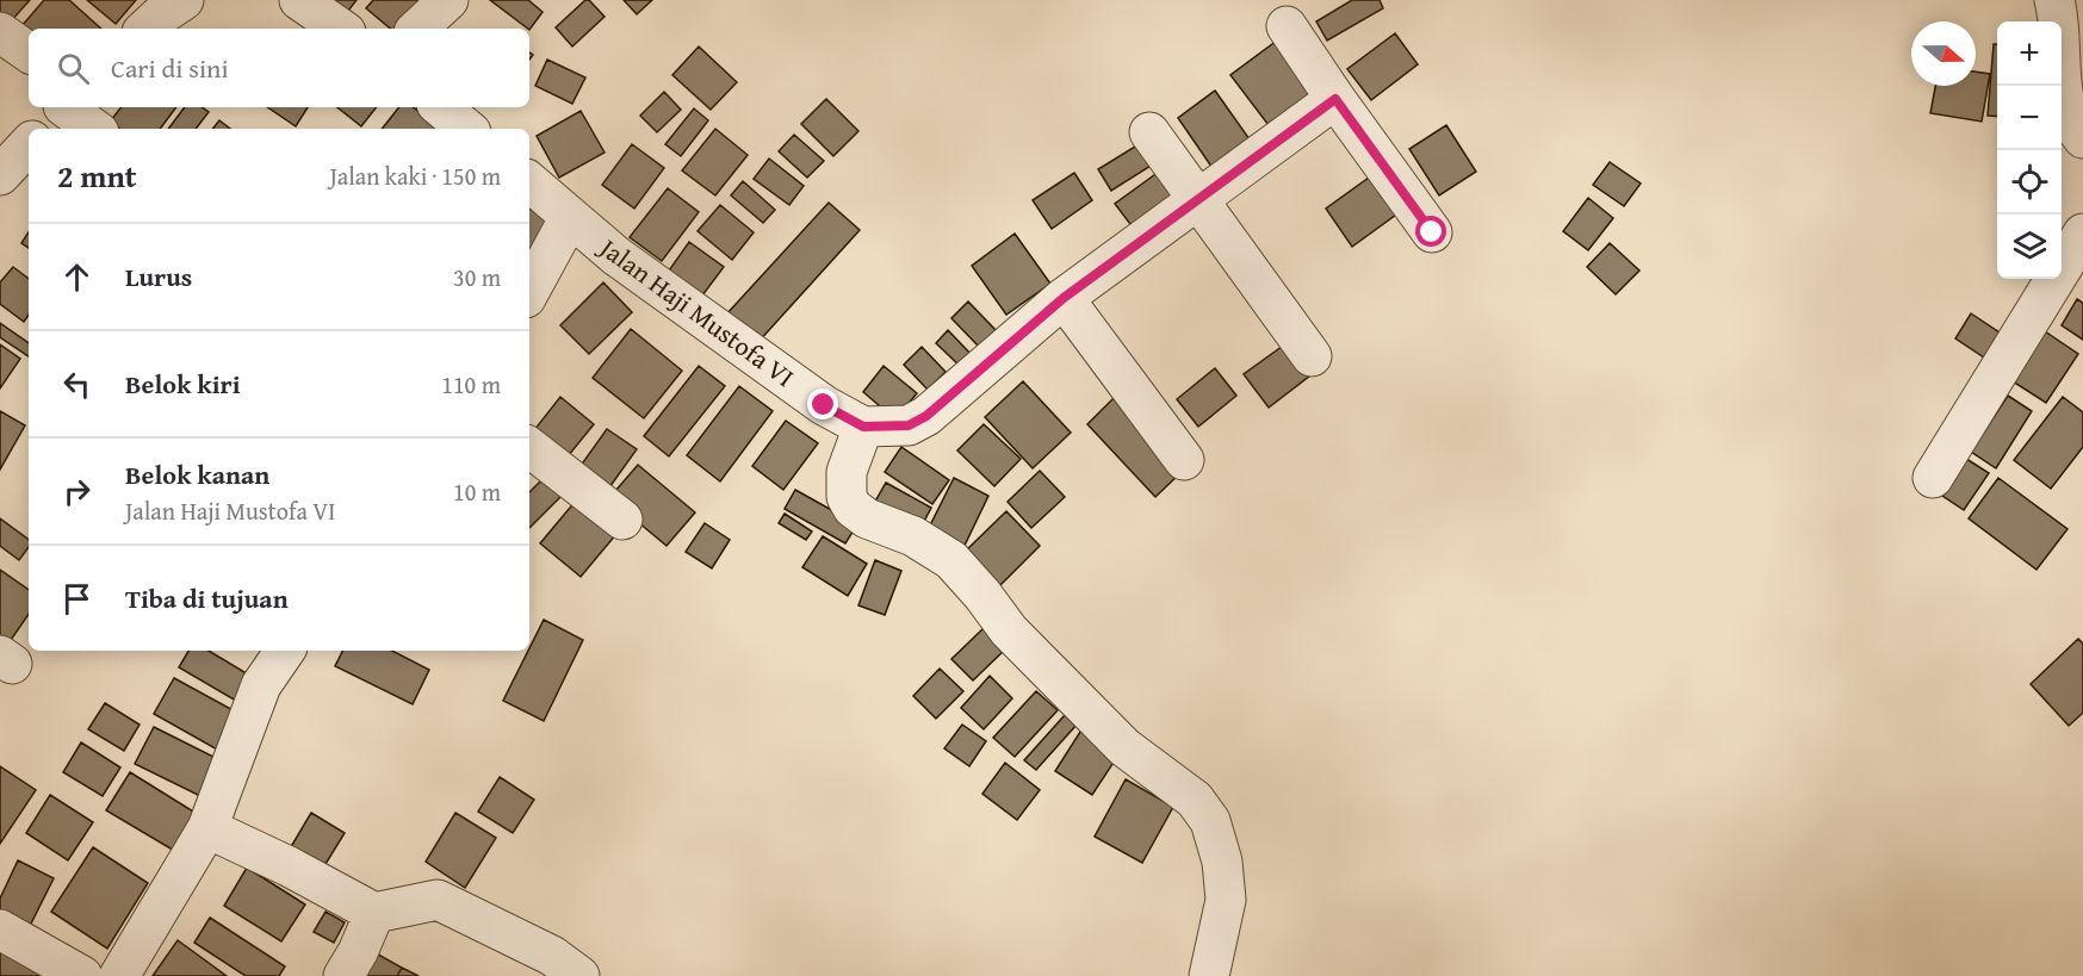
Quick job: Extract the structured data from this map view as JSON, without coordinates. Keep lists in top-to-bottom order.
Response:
{
  "streets": {
    "street": ["Jalan Haji Mustofa VI"]
  },
  "north": "right",
  "page": {
    "map_buttons": ["+", "−"],
    "search": "Cari di sini",
    "heading": ["2 mnt", "Jalan kaki · 150 m"],
    "list": [
      ["Lurus", "30 m"],
      ["Belok kiri", "110 m"],
      ["Belok kanan", "Jalan Haji Mustofa VI", "10 m"],
      "Tiba di tujuan"
    ]
  }
}
